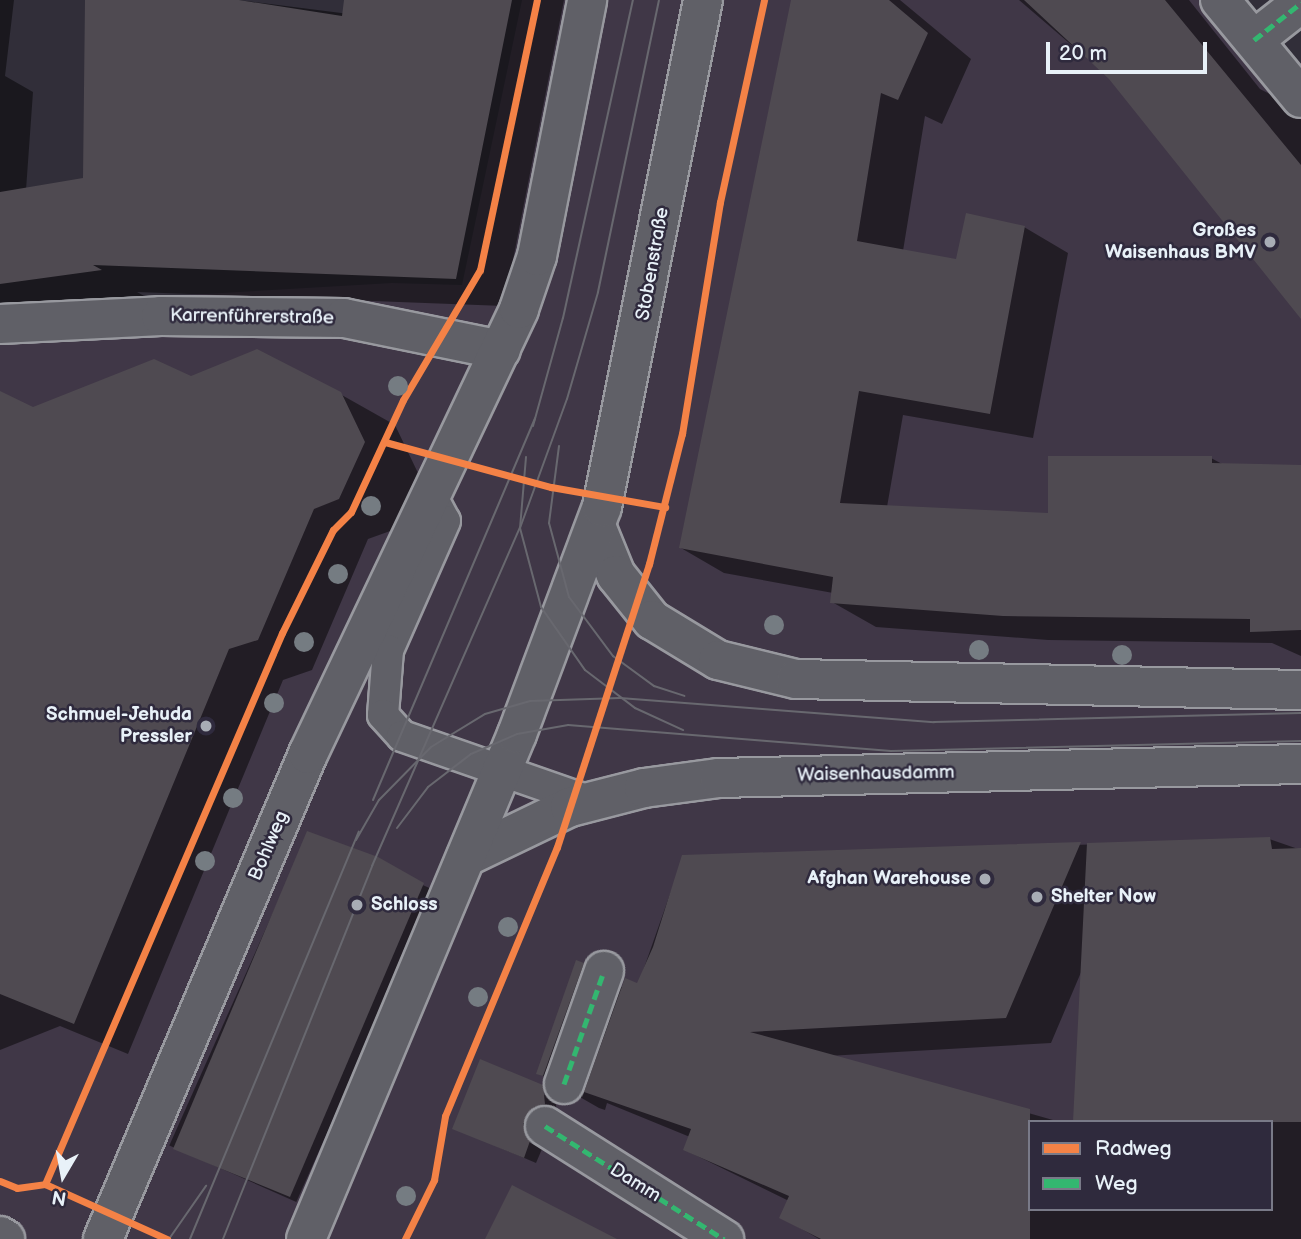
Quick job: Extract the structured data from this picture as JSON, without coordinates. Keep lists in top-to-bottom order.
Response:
{
  "streets": {
    "street": [
      "Stobenstraße",
      "Karrenführerstraße",
      "Waisenhausdamm",
      "Bohlweg",
      "Damm"
    ]
  },
  "crossings": [
    ["Karrenführerstraße", "Bohlweg"]
  ],
  "places": [
    "Großes Waisenhaus BMV",
    "Schmuel-Jehuda Pressler",
    "Afghan Warehouse",
    "Shelter Now",
    "Schloss"
  ],
  "legend": ["Radweg", "Weg"],
  "scale_bar": "20 m",
  "north": "bottom"
}
